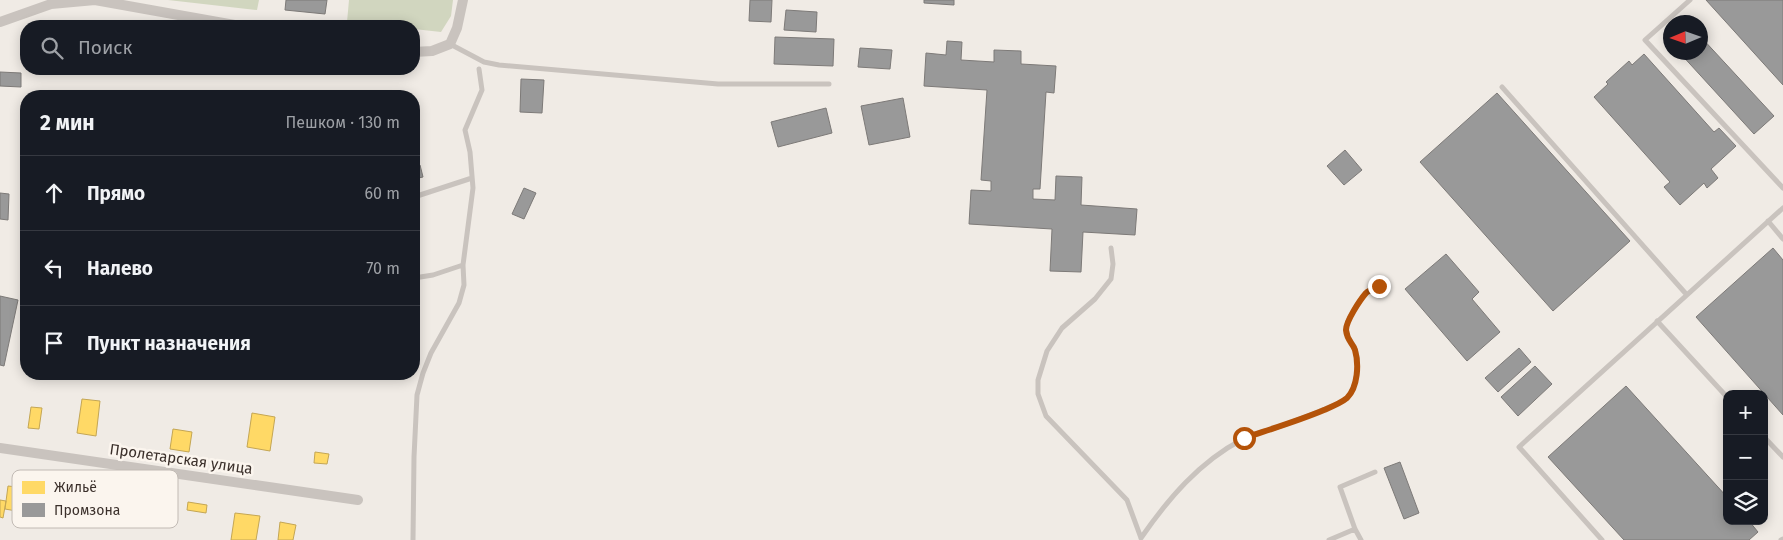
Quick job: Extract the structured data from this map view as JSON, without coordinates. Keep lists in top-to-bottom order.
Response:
{
  "streets": {
    "street": ["Пролетарская улица"]
  },
  "legend": ["Жильё", "Промзона"],
  "north": "left",
  "page": {
    "search": "Поиск",
    "heading": ["2 мин", "Пешком · 130 m"],
    "list": [
      ["Прямо", "60 m"],
      ["Налево", "70 m"],
      "Пункт назначения"
    ],
    "map_buttons": ["+", "−"]
  }
}
